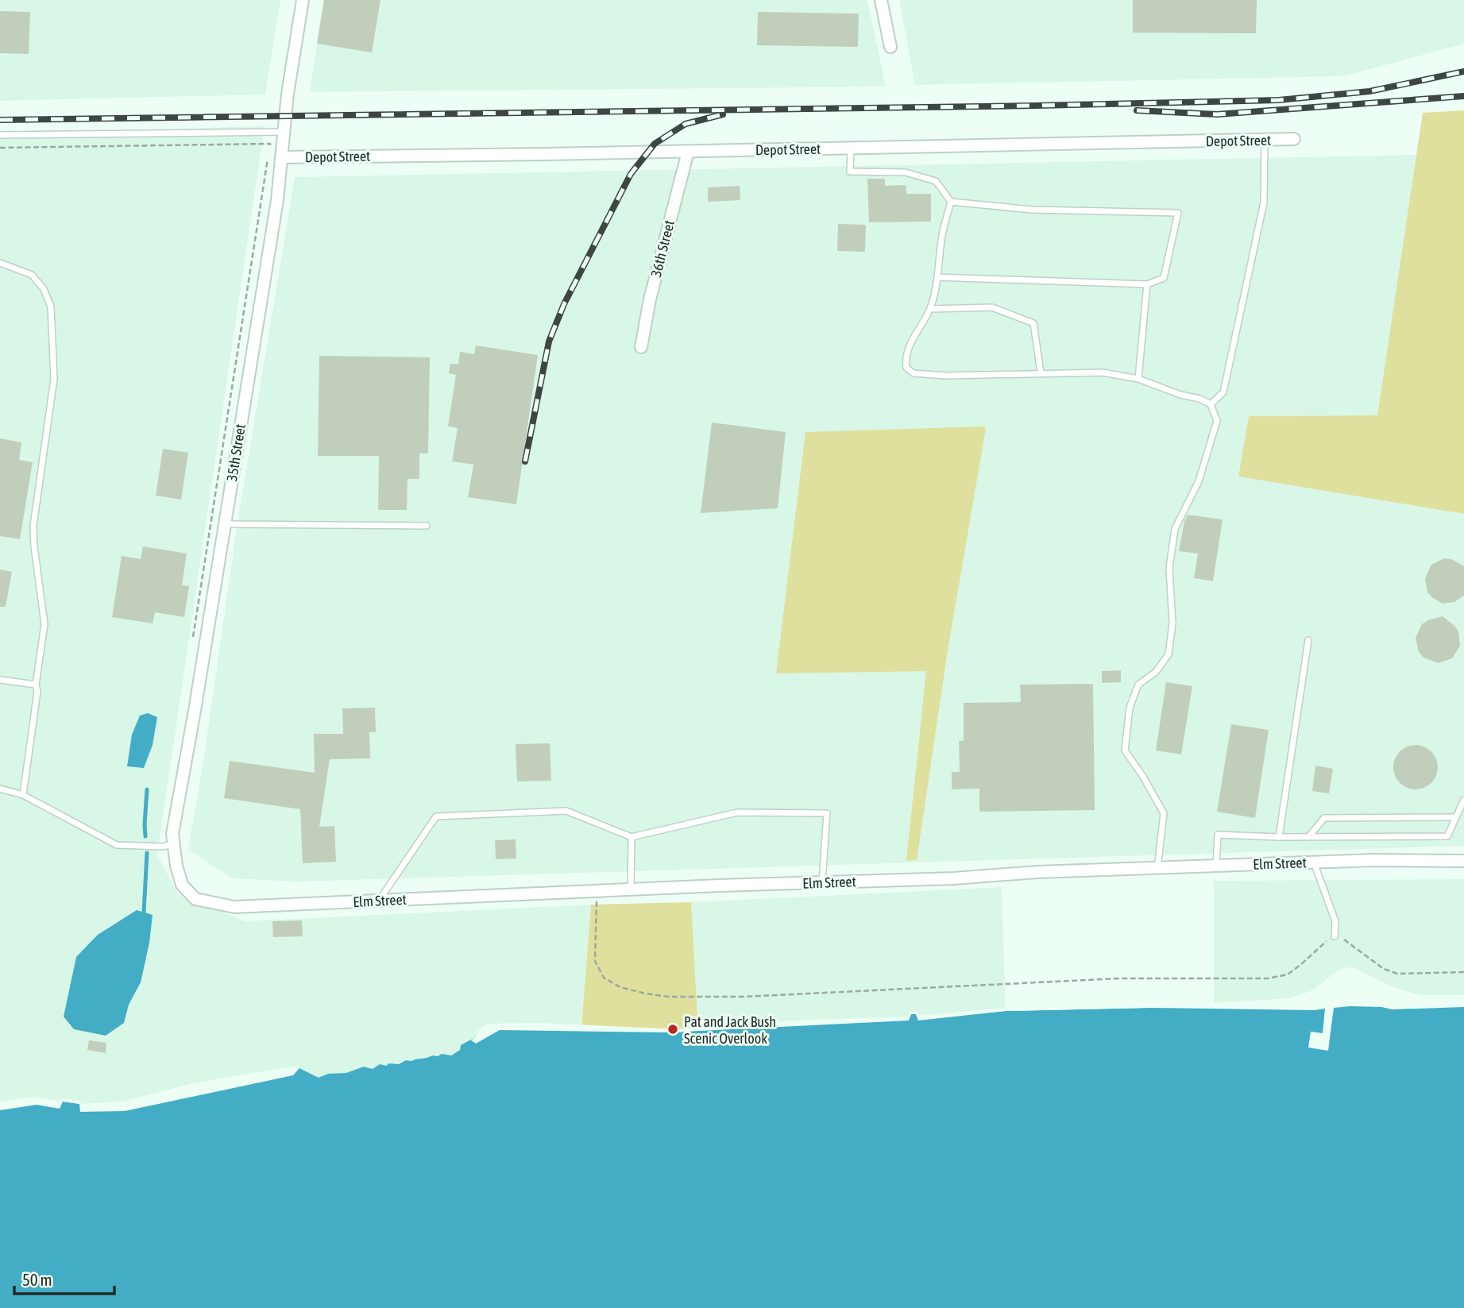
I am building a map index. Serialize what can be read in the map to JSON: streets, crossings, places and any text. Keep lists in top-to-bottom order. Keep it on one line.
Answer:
{"streets":{"street":["Depot Street","36th Street","35th Street","Elm Street"]},"crossings":[["Depot Street","36th Street"],["Depot Street","35th Street"],["35th Street","Elm Street"]],"places":["Pat and Jack Bush Scenic Overlook"],"scale_bar":"50 m"}
